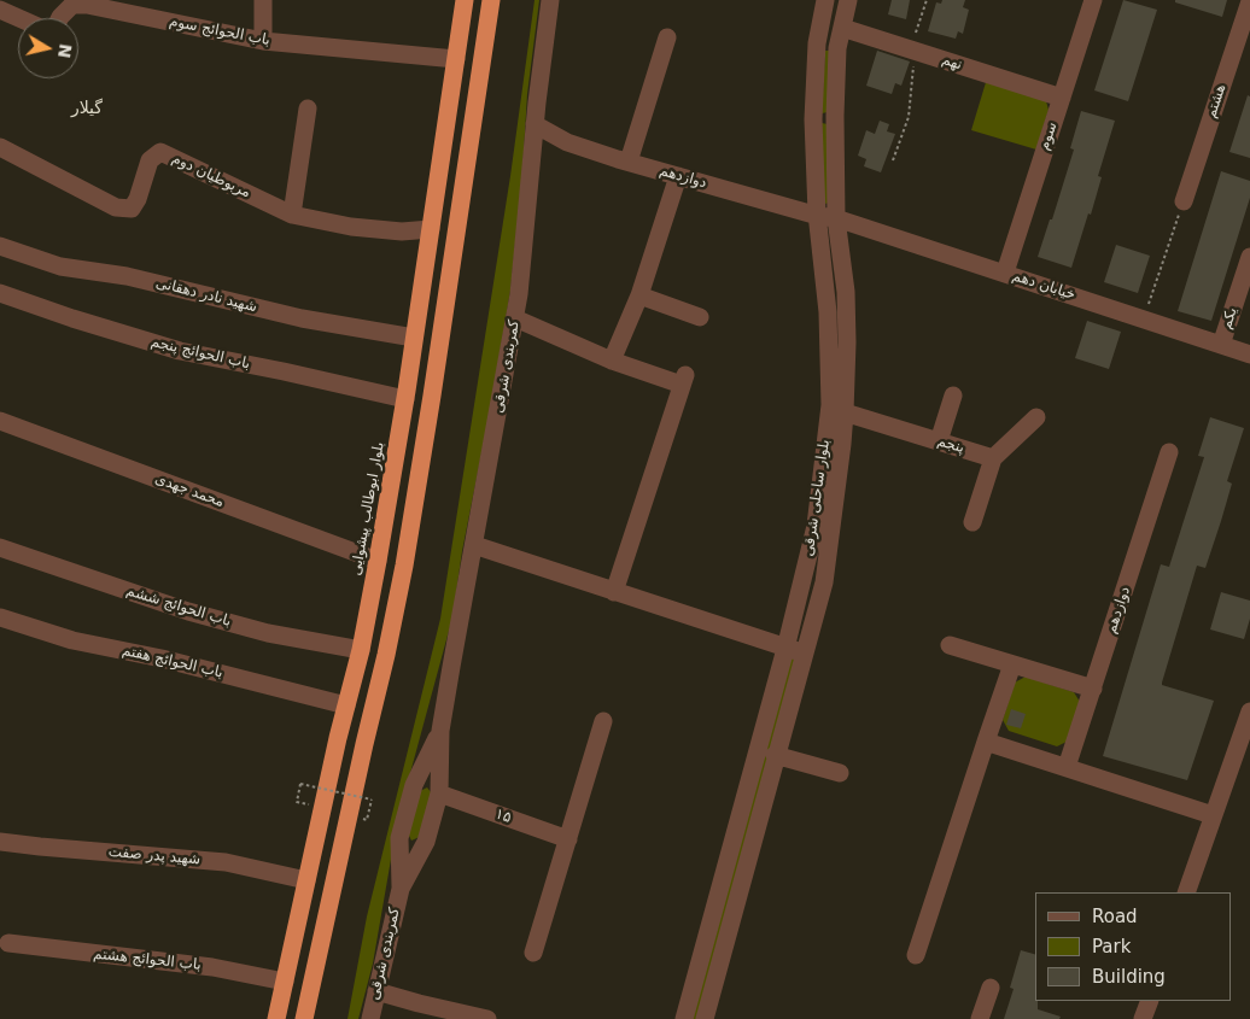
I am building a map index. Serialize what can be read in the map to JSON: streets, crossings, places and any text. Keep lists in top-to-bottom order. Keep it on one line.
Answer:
{"streets":{"highway":["بلوار ابوطالب پیشوایی"],"street":["باب الحوائج سوم","نهم","هشتم","سوم","مربوطیان دوم","دوازدهم","خیابان دهم","شهید نادر دهقانی","یکم","باب الحوائج پنجم","کمربندی شرقی","پنجم","محمد جهدی","بلوار ساحلی شرقی","باب الحوائج ششم","باب الحوائج هفتم","۱۵","شهید پدر صفت","باب الحوائج هشتم"]},"crossings":[["باب الحوائج سوم","بلوار ابوطالب پیشوایی"],["نهم","سوم"],["نهم","بلوار ساحلی شرقی"],["سوم","خیابان دهم"],["مربوطیان دوم","بلوار ابوطالب پیشوایی"],["دوازدهم","خیابان دهم"],["دوازدهم","کمربندی شرقی"],["دوازدهم","بلوار ساحلی شرقی"],["خیابان دهم","یکم"],["خیابان دهم","بلوار ساحلی شرقی"],["شهید نادر دهقانی","بلوار ابوطالب پیشوایی"],["باب الحوائج پنجم","بلوار ابوطالب پیشوایی"],["کمربندی شرقی","۱۵"],["پنجم","بلوار ساحلی شرقی"],["محمد جهدی","بلوار ابوطالب پیشوایی"],["بلوار ابوطالب پیشوایی","باب الحوائج ششم"],["بلوار ابوطالب پیشوایی","باب الحوائج هفتم"],["بلوار ابوطالب پیشوایی","شهید پدر صفت"],["بلوار ابوطالب پیشوایی","باب الحوائج هشتم"]],"districts":["گیلار"],"legend":["Road","Park","Building"],"north":"right"}
